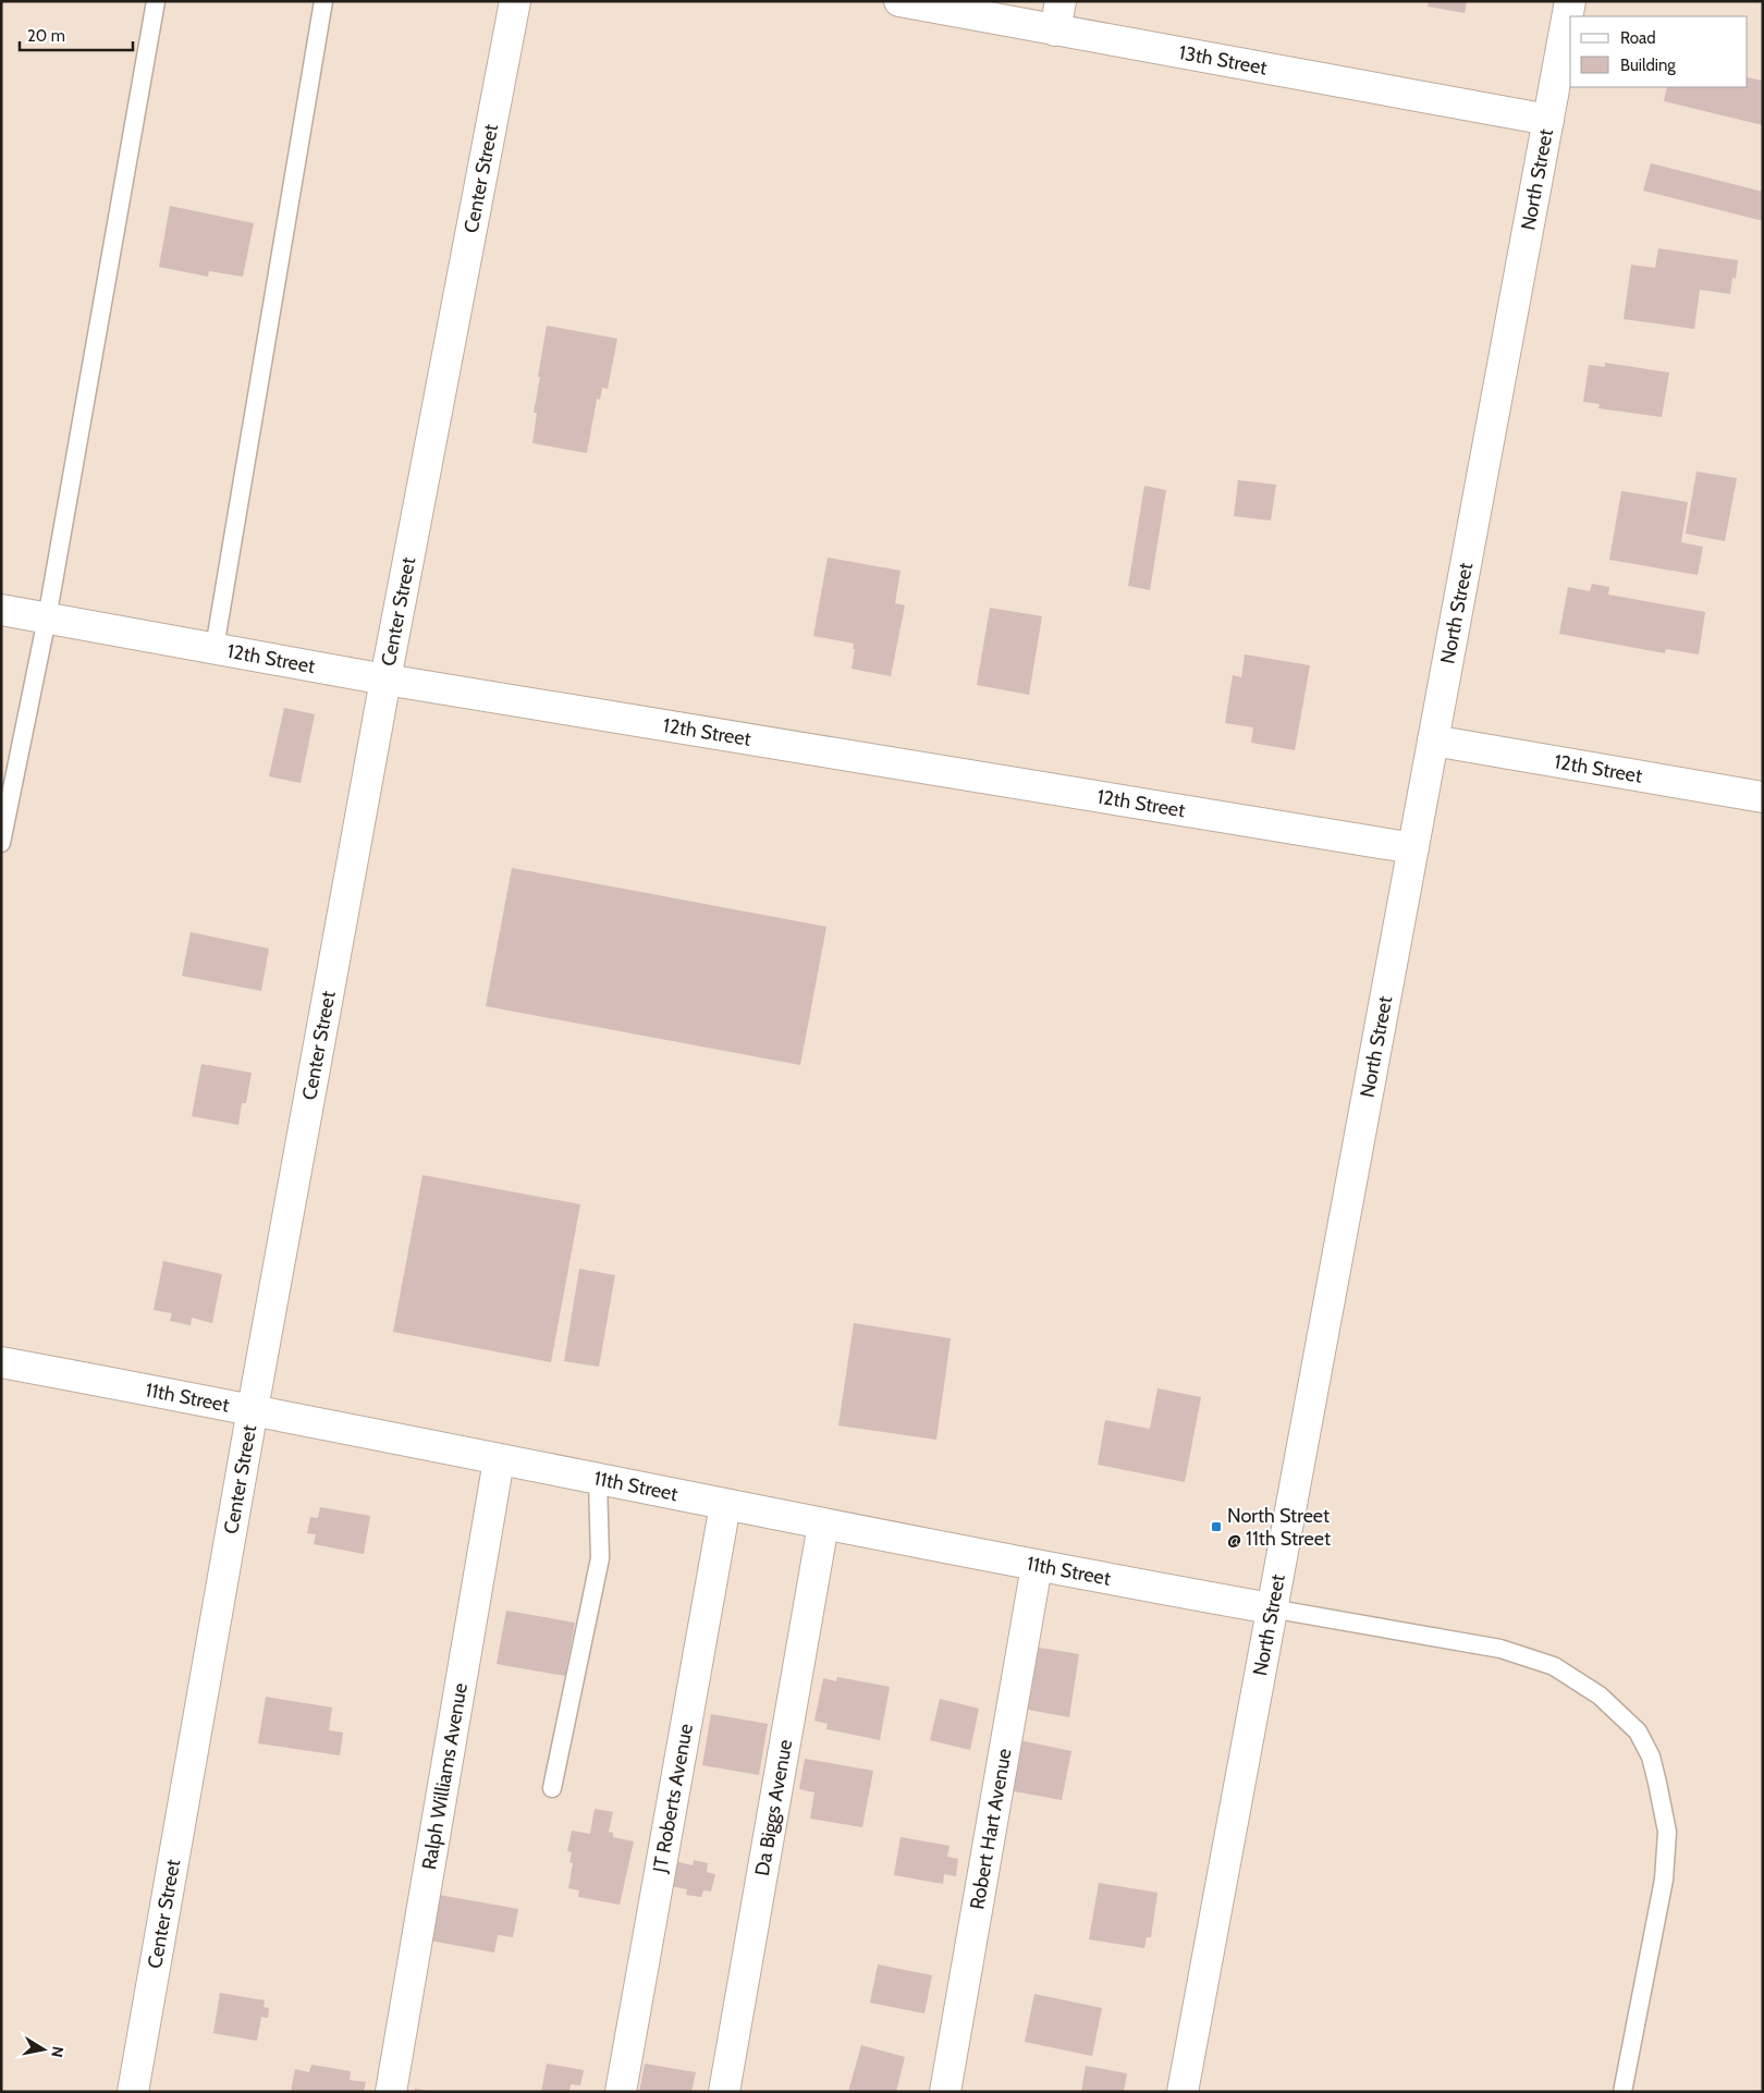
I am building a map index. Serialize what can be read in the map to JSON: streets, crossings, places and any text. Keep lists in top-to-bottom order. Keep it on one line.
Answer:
{"streets":{"street":["13th Street","Center Street","North Street","12th Street","11th Street","Ralph Williams Avenue","JT Roberts Avenue","Da Biggs Avenue","Robert Hart Avenue"]},"crossings":[["13th Street","North Street"],["Center Street","12th Street"],["Center Street","11th Street"],["North Street","12th Street"],["North Street","11th Street"],["11th Street","Ralph Williams Avenue"],["11th Street","JT Roberts Avenue"],["11th Street","Da Biggs Avenue"],["11th Street","Robert Hart Avenue"]],"places":{"transit":["North Street @ 11th Street"]},"legend":["Road","Building"],"scale_bar":"20 m","north":"right"}
